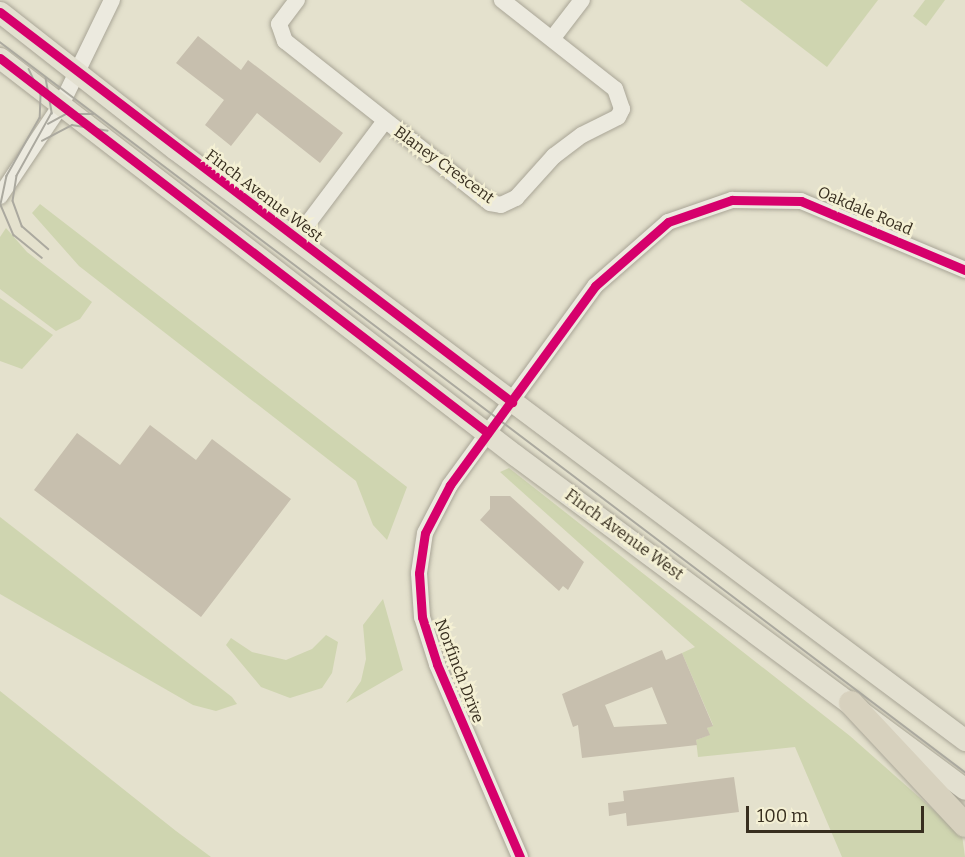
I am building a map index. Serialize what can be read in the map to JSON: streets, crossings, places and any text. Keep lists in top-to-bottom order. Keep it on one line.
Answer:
{"streets":{"main road":["Finch Avenue West"],"street":["Blaney Crescent","Oakdale Road","Norfinch Drive"]},"crossings":[["Finch Avenue West","Oakdale Road"],["Finch Avenue West","Norfinch Drive"],["Oakdale Road","Norfinch Drive"]],"scale_bar":"100 m"}
